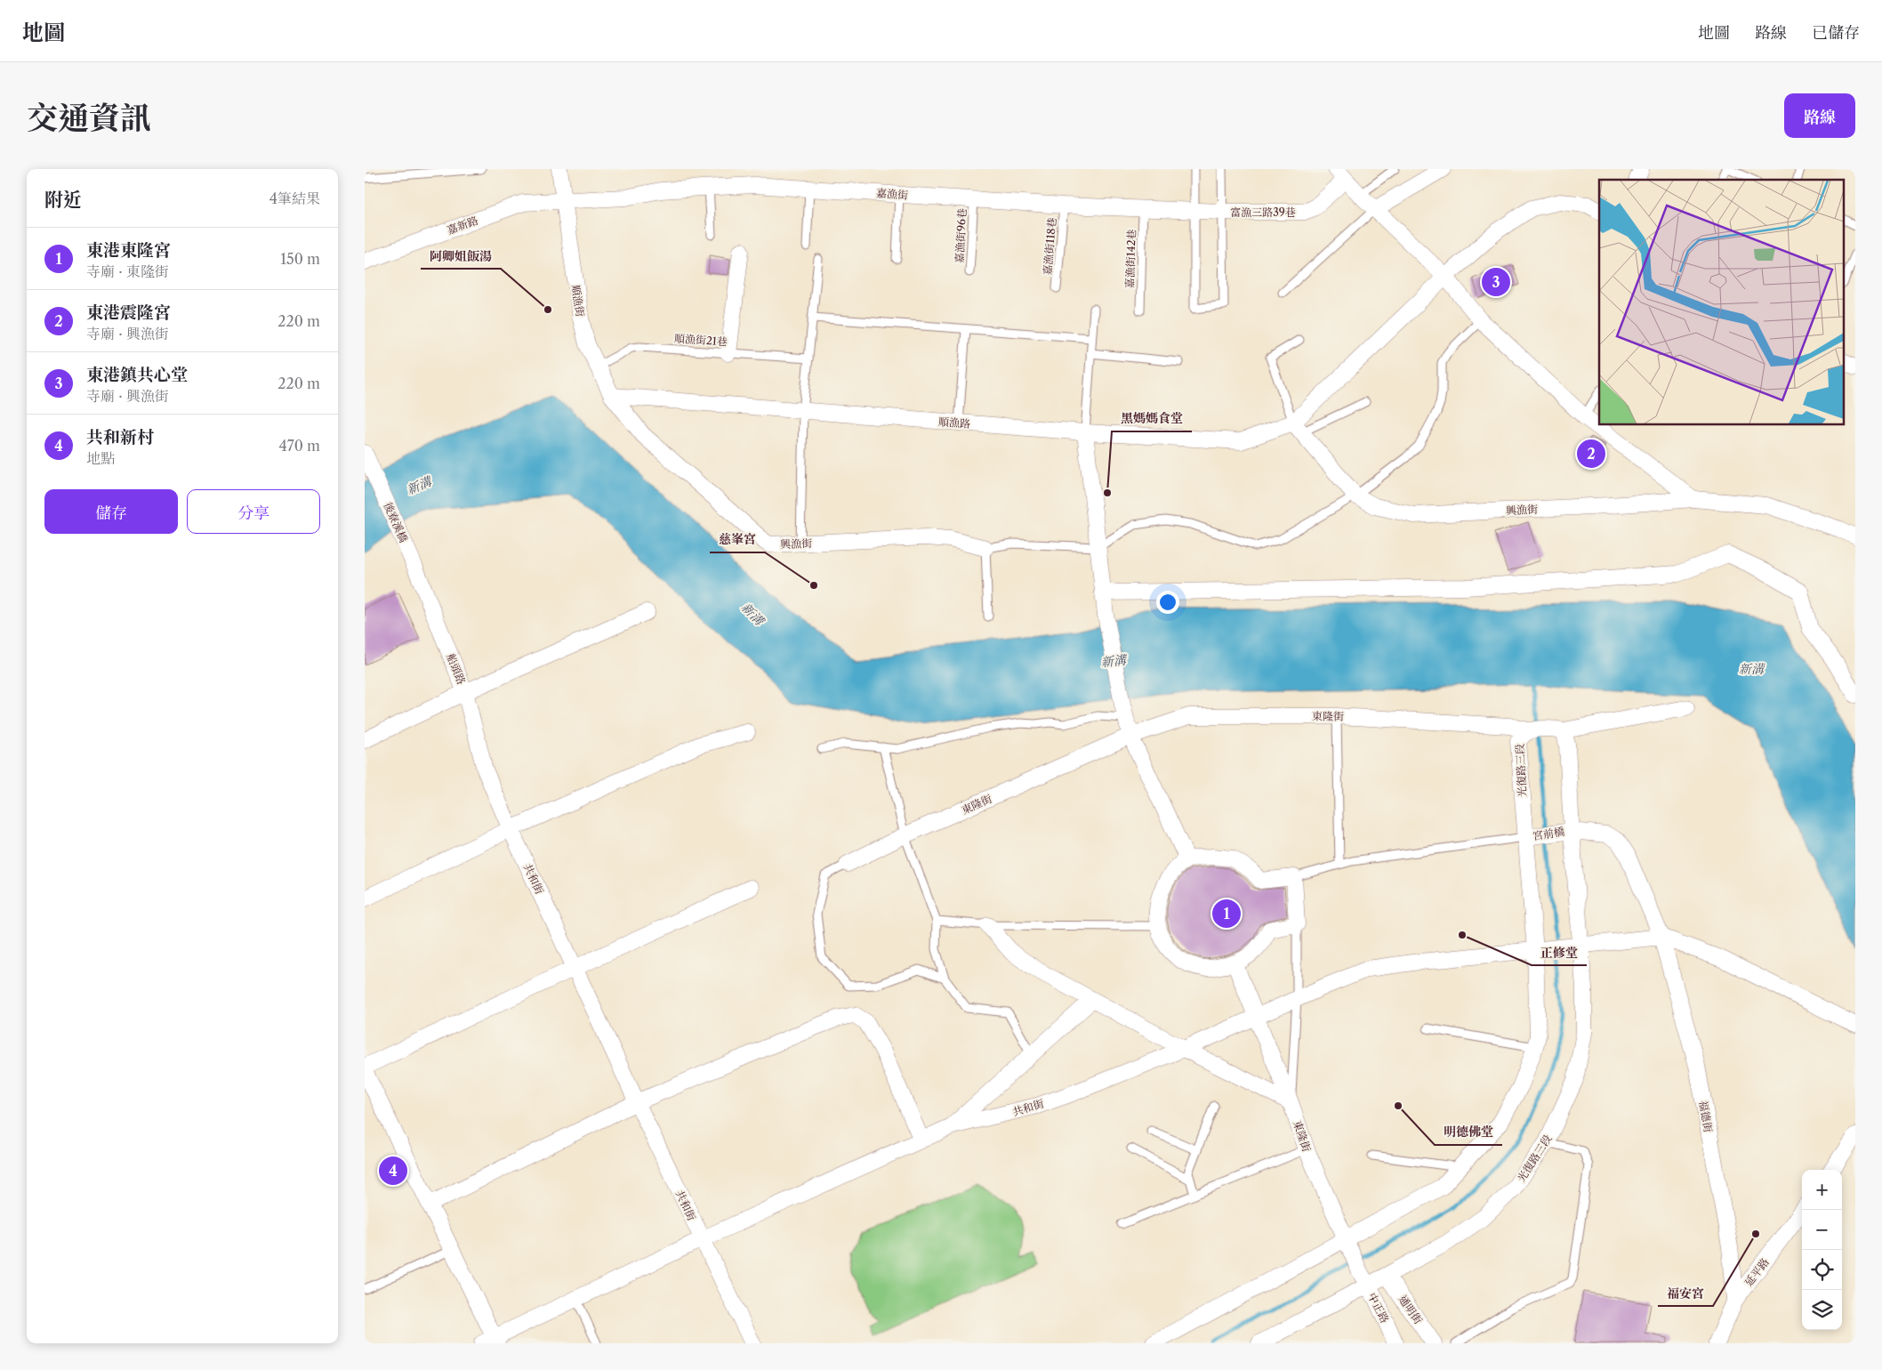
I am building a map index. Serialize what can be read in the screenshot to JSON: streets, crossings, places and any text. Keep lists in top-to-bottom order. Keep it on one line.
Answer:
{"streets":{"street":["嘉漁街","富漁三路39巷","嘉新路","順漁街","順漁路","興漁街","後寮溪橋","船頭路","東隆街","光復路三段","宮前橋","共和街","福德街","延平路","中正路","通明街"],"lane":["嘉漁街96巷","嘉漁街118巷","嘉漁街142巷","順漁街21巷"]},"crossings":[["嘉漁街","富漁三路39巷"],["嘉漁街","嘉新路"],["嘉漁街","嘉漁街96巷"],["嘉漁街","嘉漁街118巷"],["嘉漁街","嘉漁街142巷"],["嘉漁街","順漁街"],["嘉新路","順漁街"],["順漁街","順漁街21巷"],["順漁街","順漁路"],["順漁街","興漁街"],["順漁路","興漁街"],["後寮溪橋","船頭路"],["船頭路","共和街"],["東隆街","光復路三段"],["東隆街","共和街"],["東隆街","中正路"],["光復路三段","宮前橋"],["光復路三段","福德街"],["光復路三段","中正路"],["光復路三段","通明街"],["宮前橋","福德街"],["福德街","延平路"]],"water":["新溝"],"places":["阿卿姐飯湯","黑媽媽食堂","慈峯宮","正修堂","明德佛堂","福安宮"],"page":{"header":"地圖","nav":["地圖","路線","已儲存"],"title":"交通資訊","buttons":["路線",["儲存","分享"]],"heading":["附近","4筆結果"],"list":[{"mark":"1","name":"東港東隆宮","note":"寺廟 · 東隆街","value":"150 m"},{"mark":"2","name":"東港震隆宮","note":"寺廟 · 興漁街","value":"220 m"},{"mark":"3","name":"東港鎮共心堂","note":"寺廟 · 興漁街","value":"220 m"},{"mark":"4","name":"共和新村","note":"地點","value":"470 m"}],"pins":["3","2","1","4"],"map_buttons":["+","−"]}}
